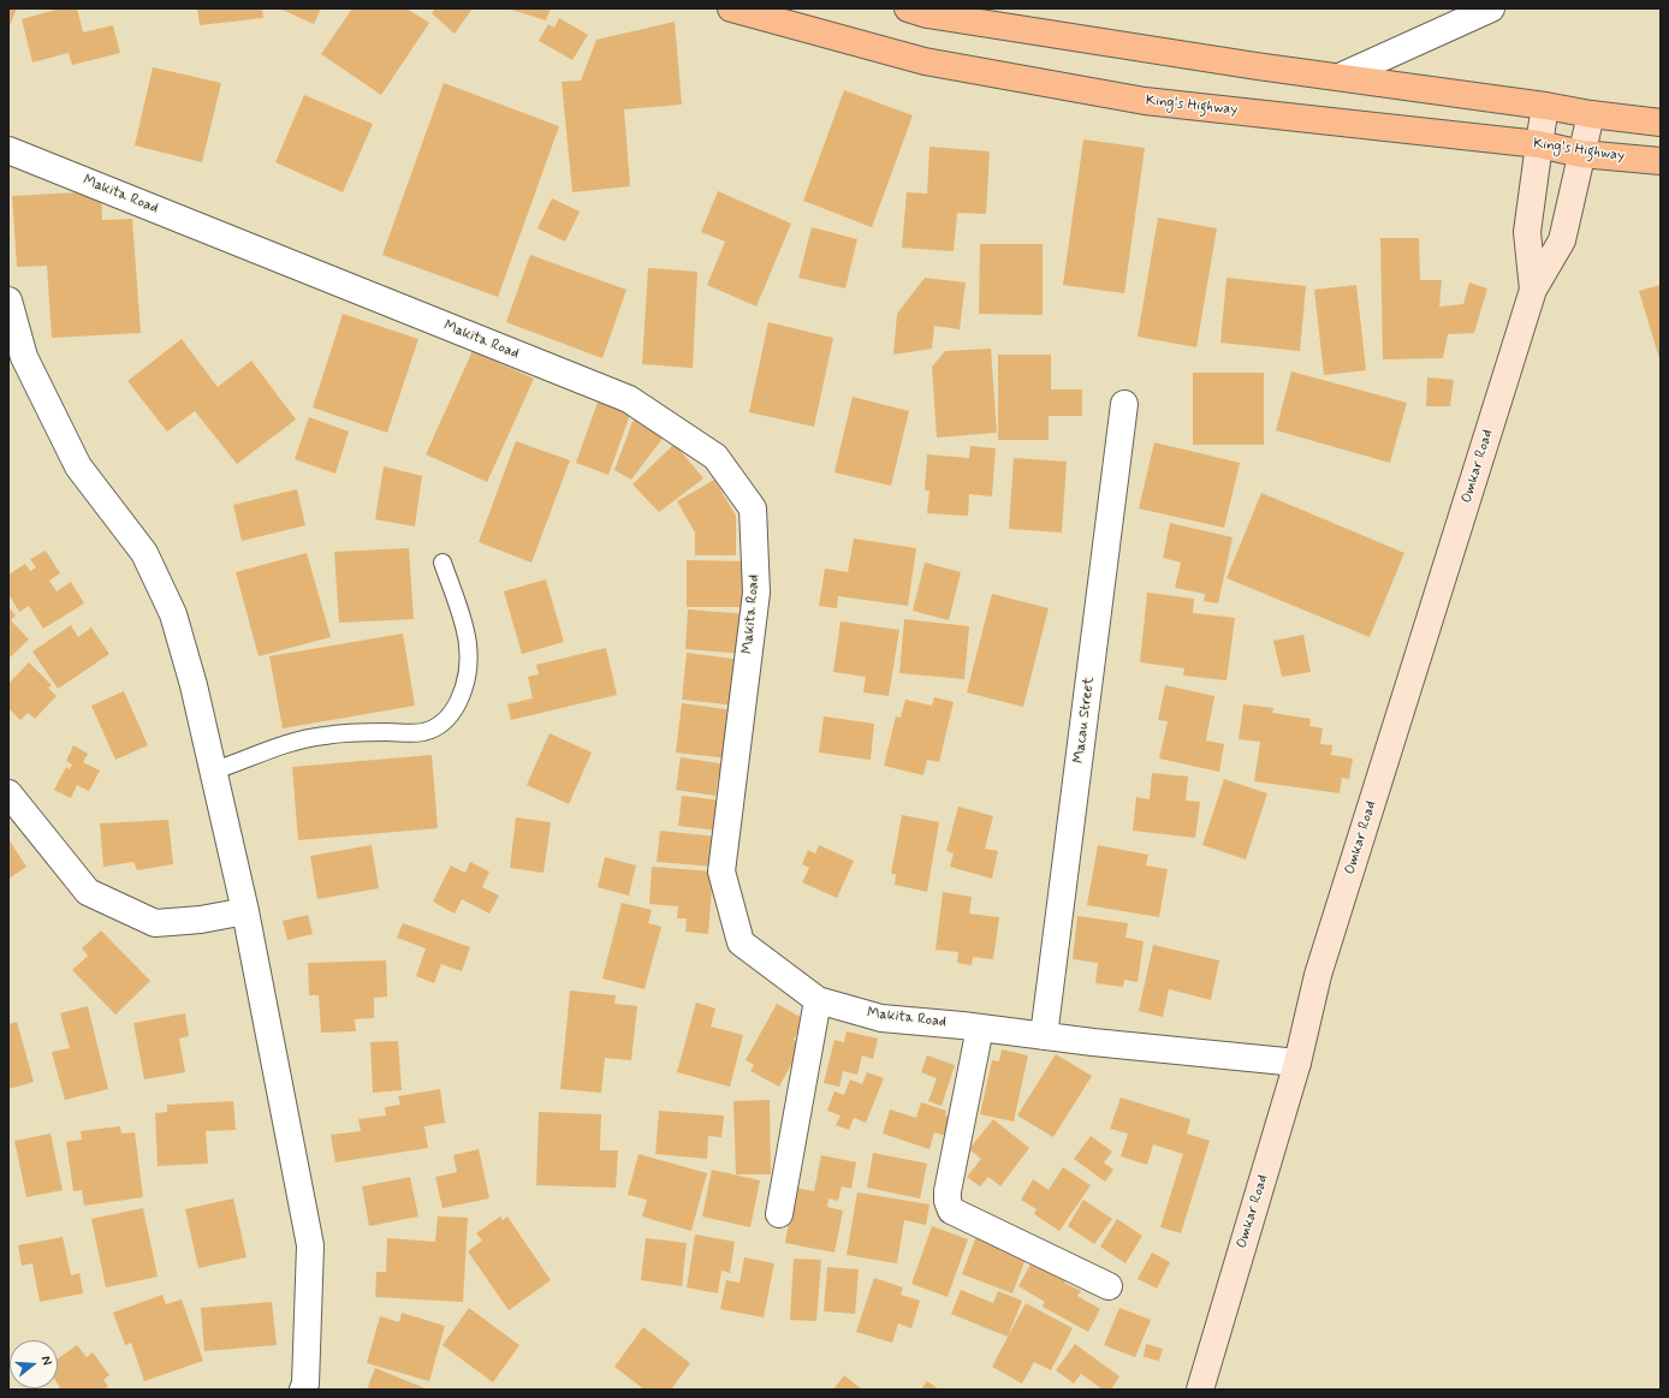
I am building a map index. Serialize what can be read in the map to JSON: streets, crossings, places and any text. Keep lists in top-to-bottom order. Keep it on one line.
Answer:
{"streets":{"highway":["King's Highway"],"street":["Makita Road","Omkar Road","Macau Street"]},"crossings":[["King's Highway","Omkar Road"],["Makita Road","Omkar Road"],["Makita Road","Macau Street"]],"north":"right"}
